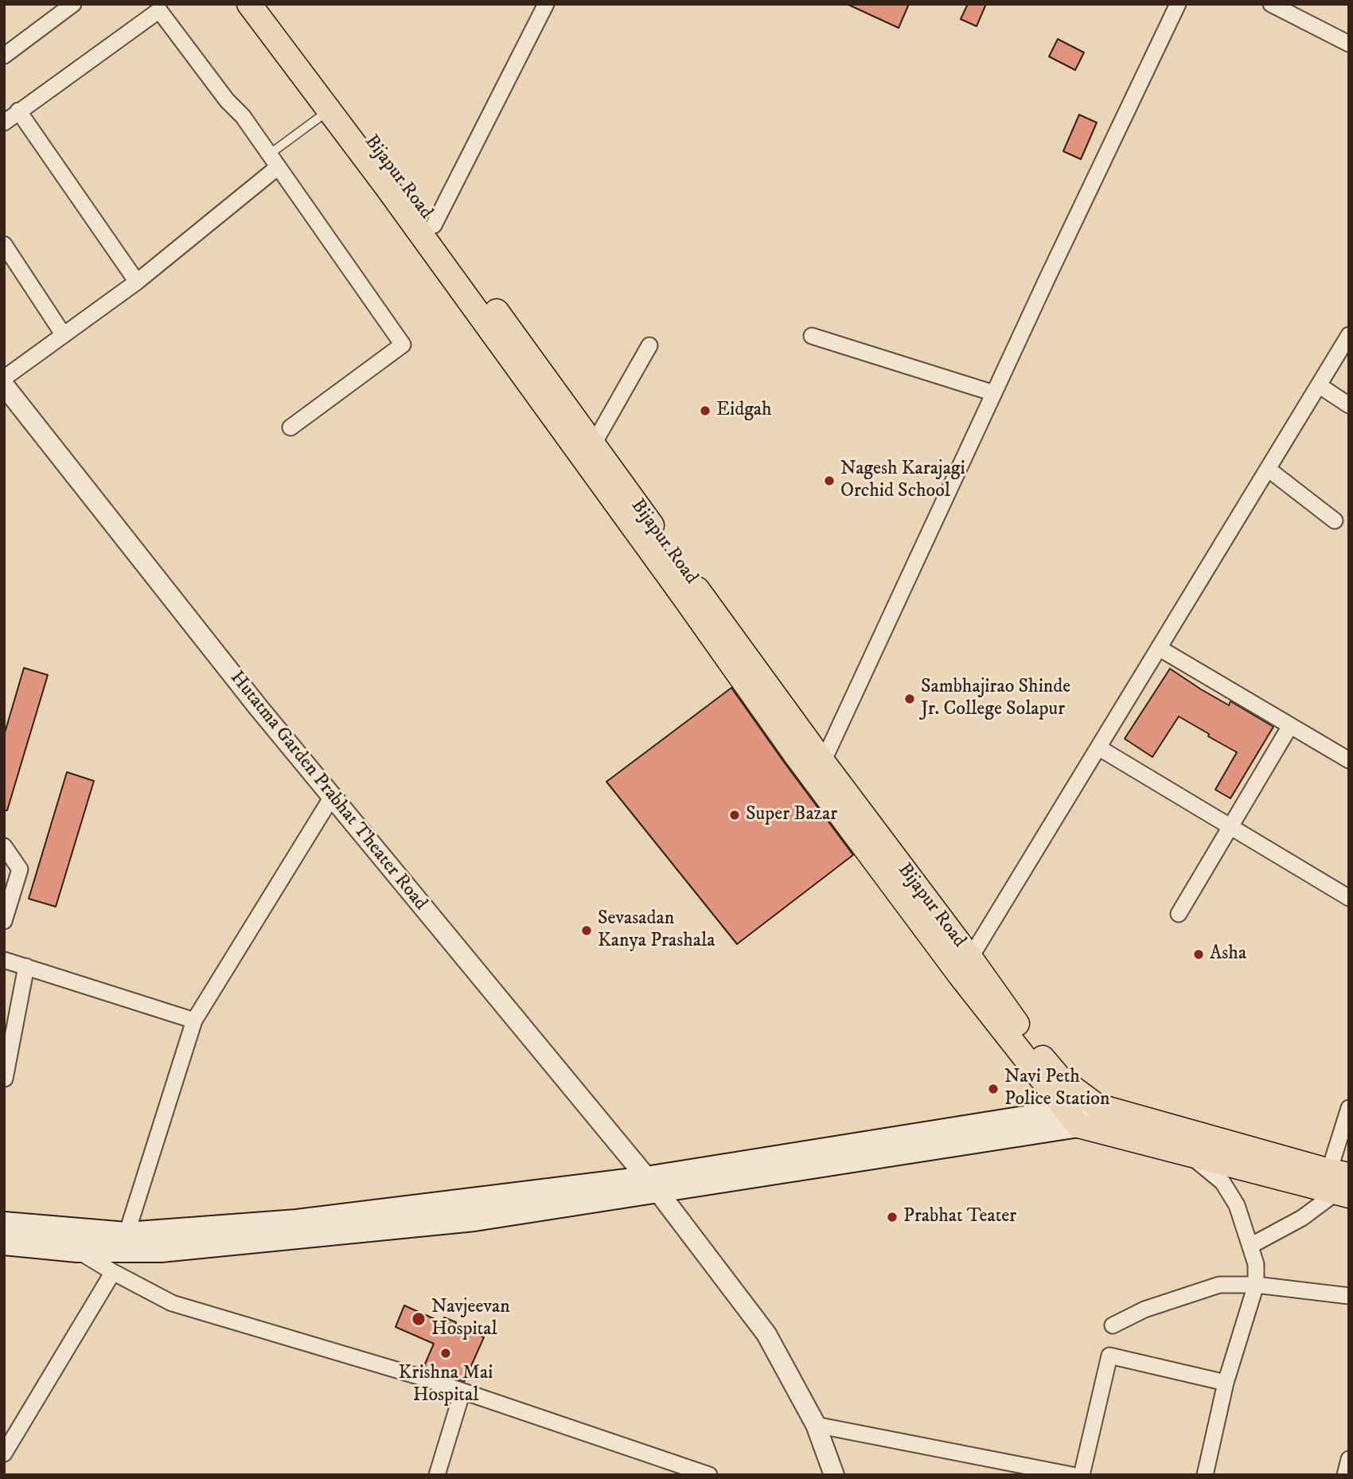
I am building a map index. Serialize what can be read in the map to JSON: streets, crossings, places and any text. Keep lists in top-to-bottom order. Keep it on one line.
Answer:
{"streets":{"main road":["Bijapur Road"],"street":["Hutatma Garden Prabhat Theater Road"]},"places":["Eidgah","Nagesh Karajagi Orchid School","Sambhajirao Shinde Jr. College Solapur","Super Bazar","Sevasadan Kanya Prashala","Asha","Navi Peth Police Station","Prabhat Teater","Navjeevan Hospital","Krishna Mai Hospital"]}
